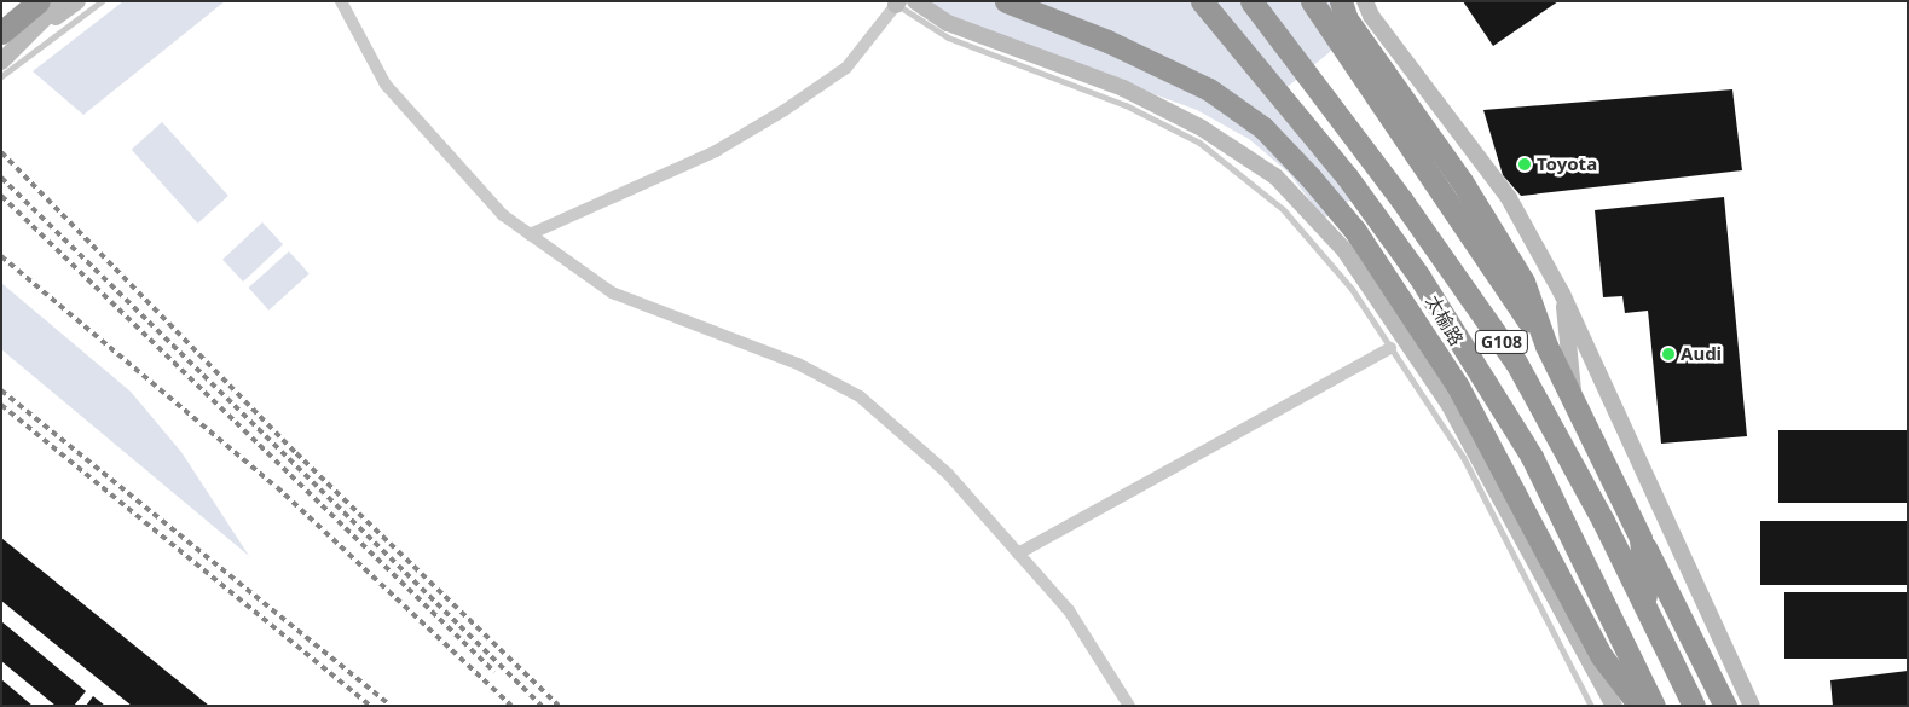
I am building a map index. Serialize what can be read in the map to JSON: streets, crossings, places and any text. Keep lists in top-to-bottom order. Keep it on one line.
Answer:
{"streets":{"highway":["太榆路","G108"]},"places":["Toyota","Audi"]}
